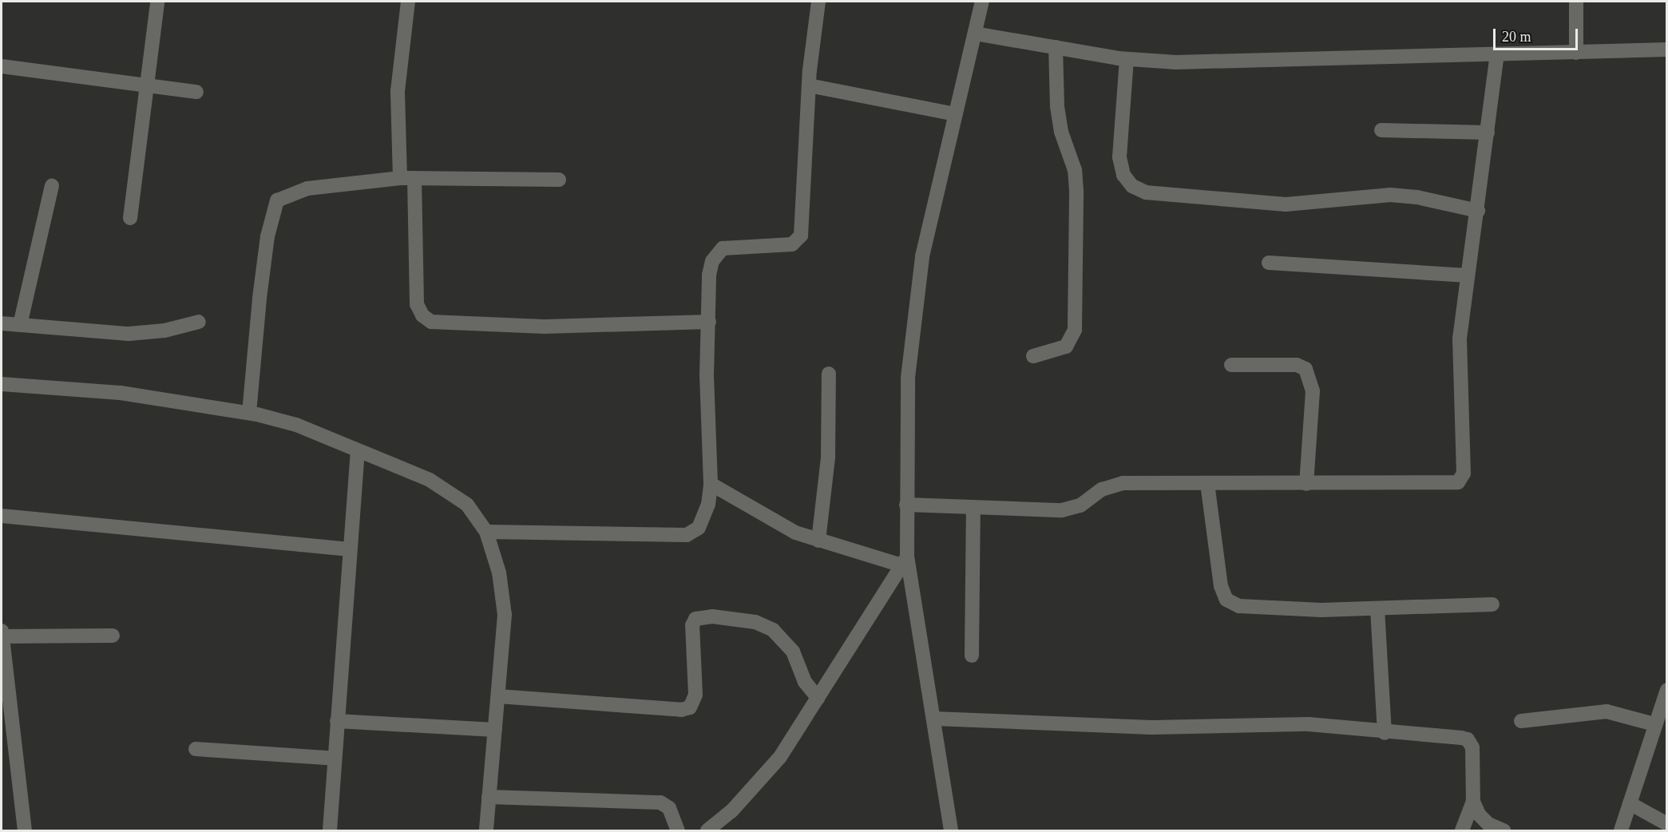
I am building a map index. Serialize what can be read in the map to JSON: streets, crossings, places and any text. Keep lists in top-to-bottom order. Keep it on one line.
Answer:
{"scale_bar":"20 m"}
